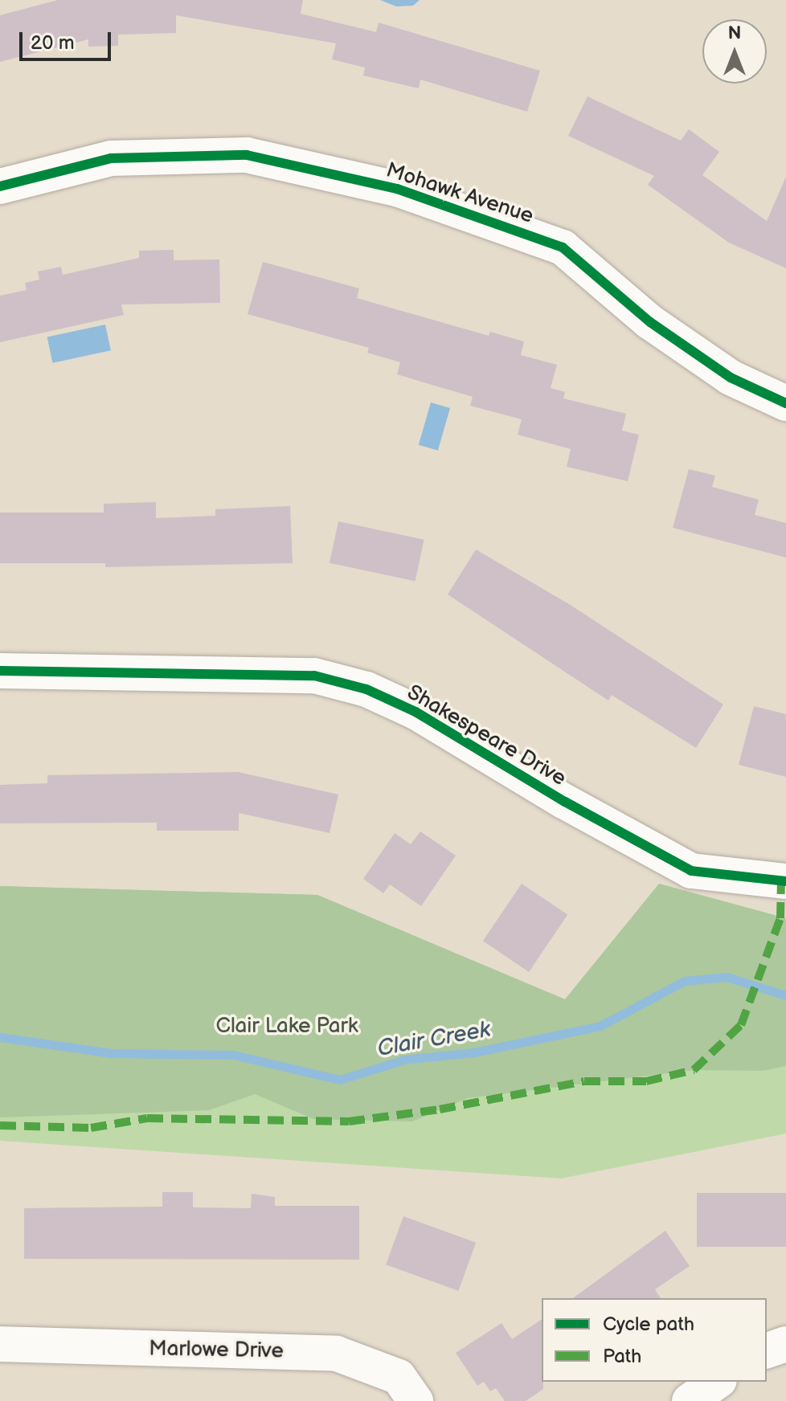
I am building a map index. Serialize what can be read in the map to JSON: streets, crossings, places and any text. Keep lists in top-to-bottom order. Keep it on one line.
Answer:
{"streets":{"street":["Mohawk Avenue","Shakespeare Drive","Marlowe Drive"]},"water":["Clair Creek"],"parks":["Clair Lake Park"],"legend":["Cycle path","Path"],"scale_bar":"20 m","north":"top"}
